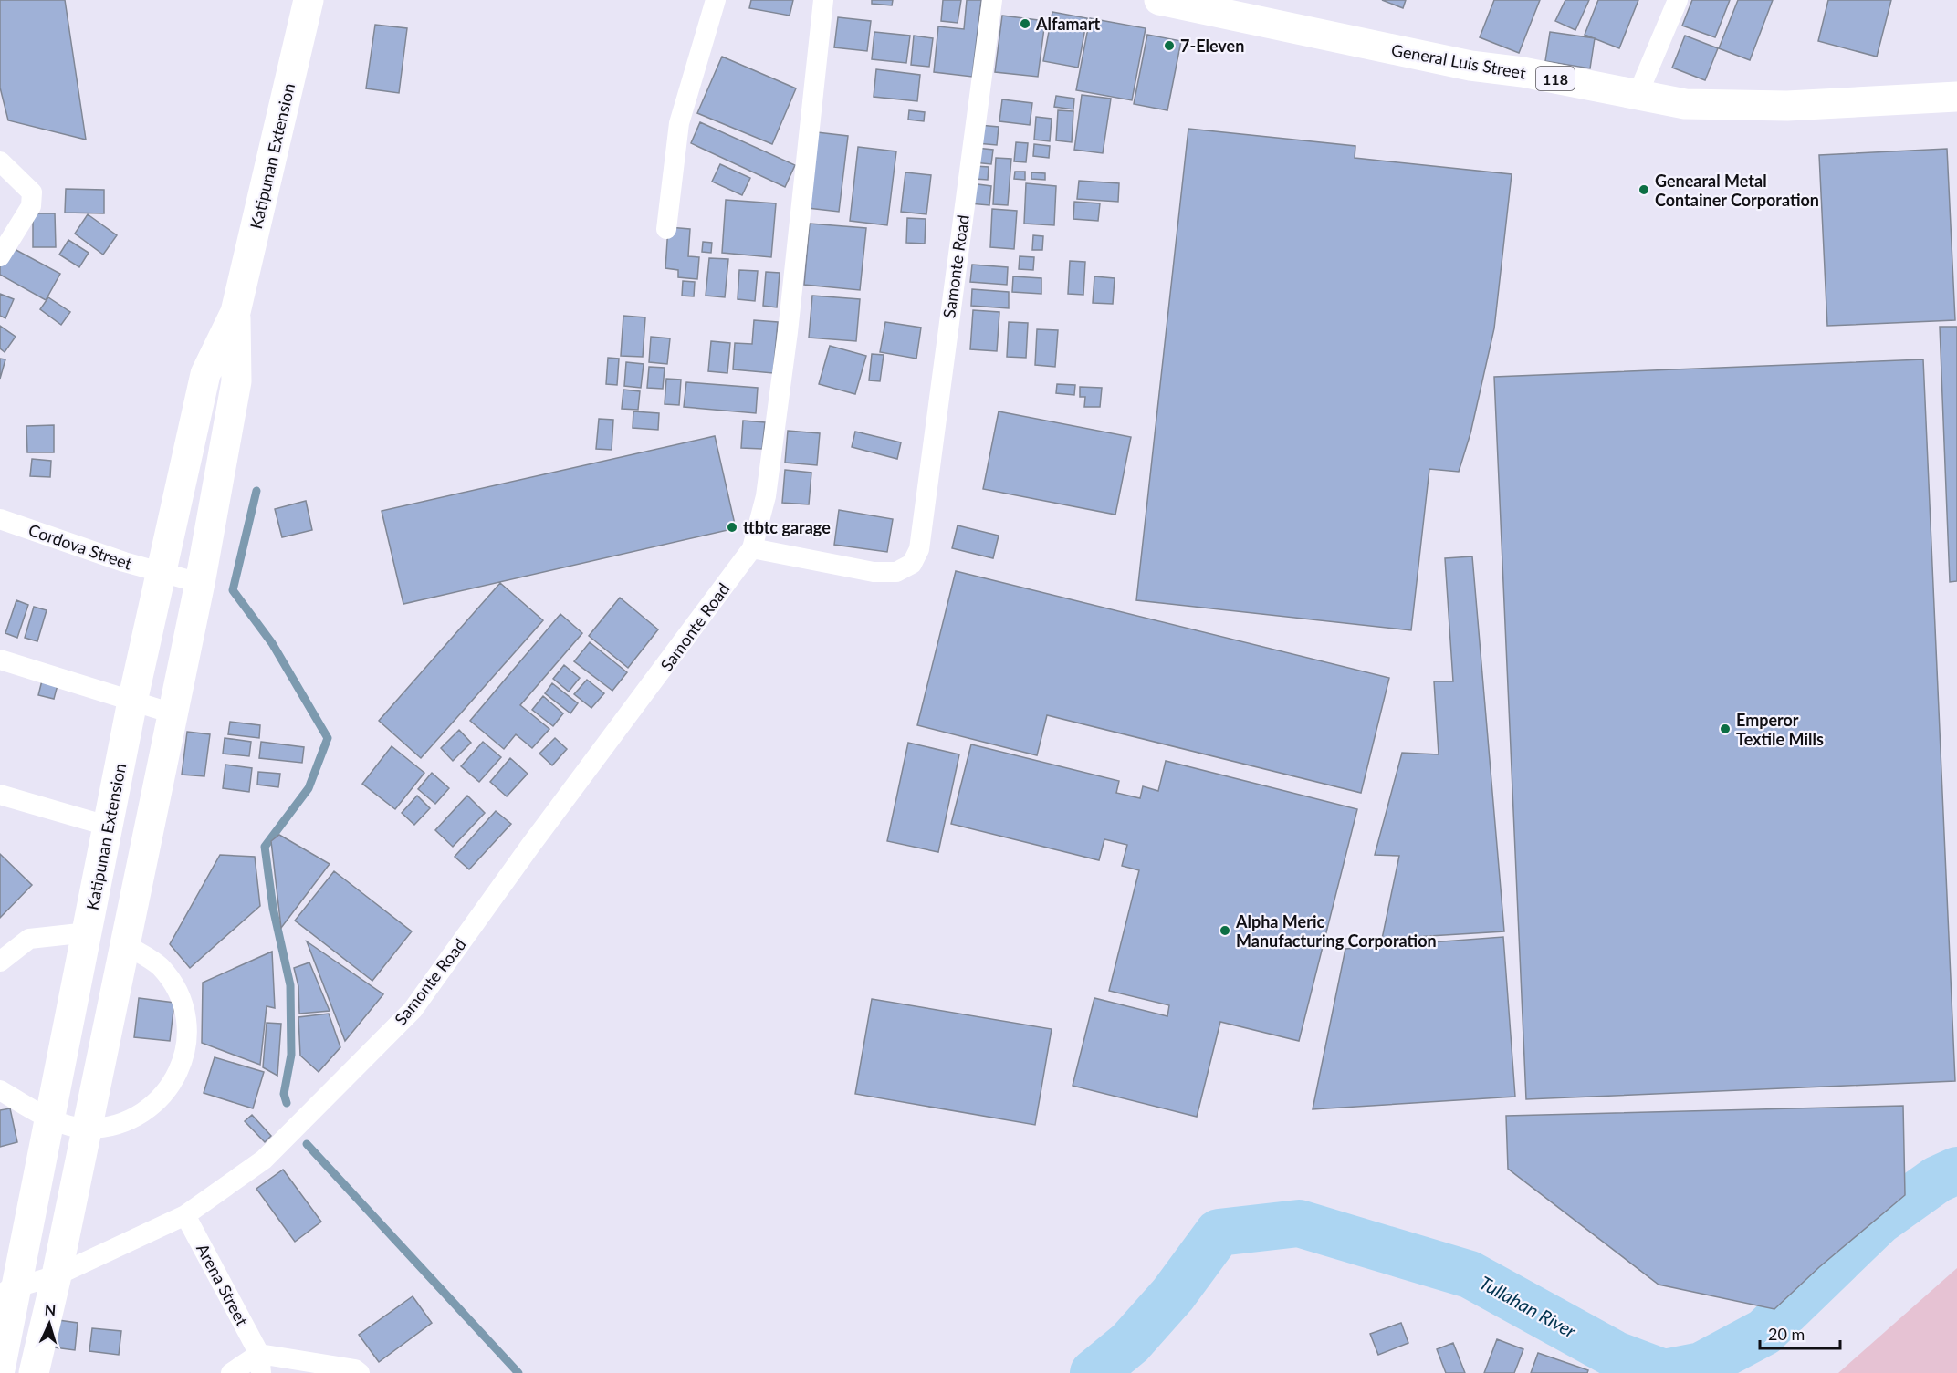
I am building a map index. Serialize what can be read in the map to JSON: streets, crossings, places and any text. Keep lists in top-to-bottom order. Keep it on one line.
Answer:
{"streets":{"main road":["General Luis Street","118","Katipunan Extension"],"street":["Samonte Road","Cordova Street","Arena Street"]},"crossings":[["Katipunan Extension","Samonte Road"],["Katipunan Extension","Cordova Street"],["Samonte Road","Arena Street"]],"water":["Tullahan River"],"places":["Alfamart","7-Eleven","Genearal Metal Container Corporation","ttbtc garage","Emperor Textile Mills","Alpha Meric Manufacturing Corporation"],"scale_bar":"20 m","north":"top"}
